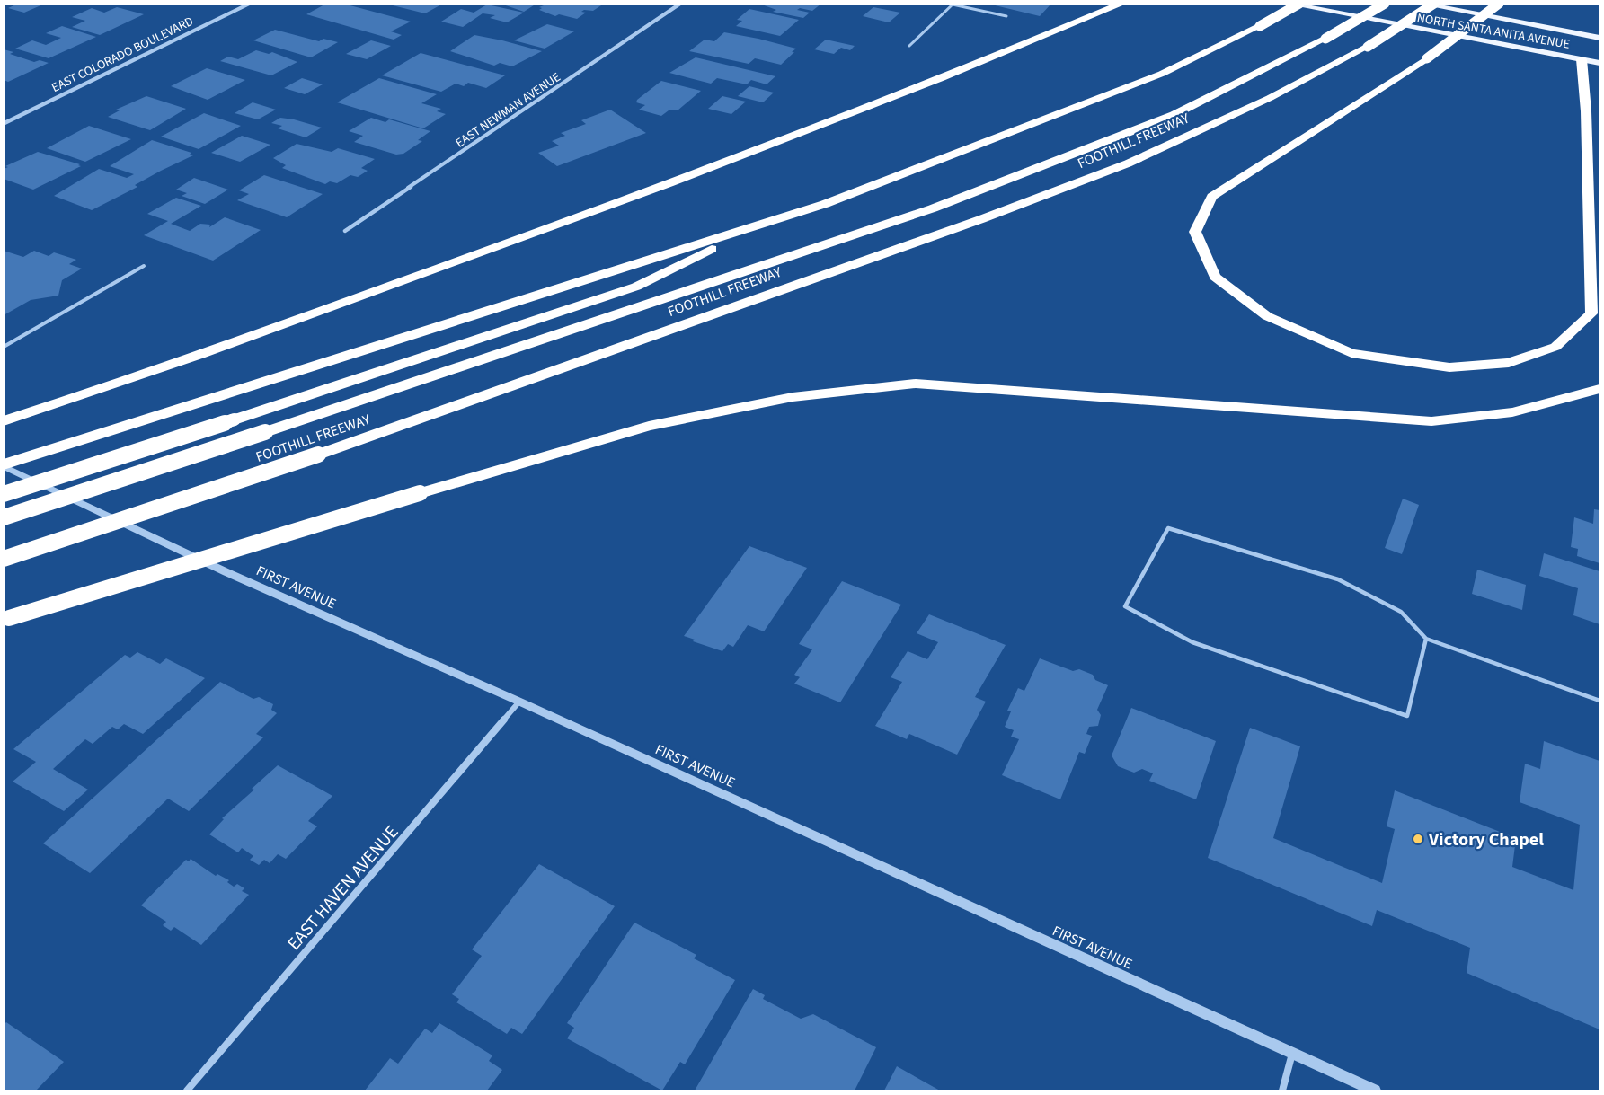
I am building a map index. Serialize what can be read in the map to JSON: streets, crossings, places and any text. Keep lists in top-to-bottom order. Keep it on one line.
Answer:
{"streets":{"highway":["FOOTHILL FREEWAY"],"main road":["NORTH SANTA ANITA AVENUE"],"street":["EAST COLORADO BOULEVARD","EAST NEWMAN AVENUE","FIRST AVENUE","EAST HAVEN AVENUE"]},"crossings":[["FIRST AVENUE","EAST HAVEN AVENUE"]],"places":["Victory Chapel"]}
